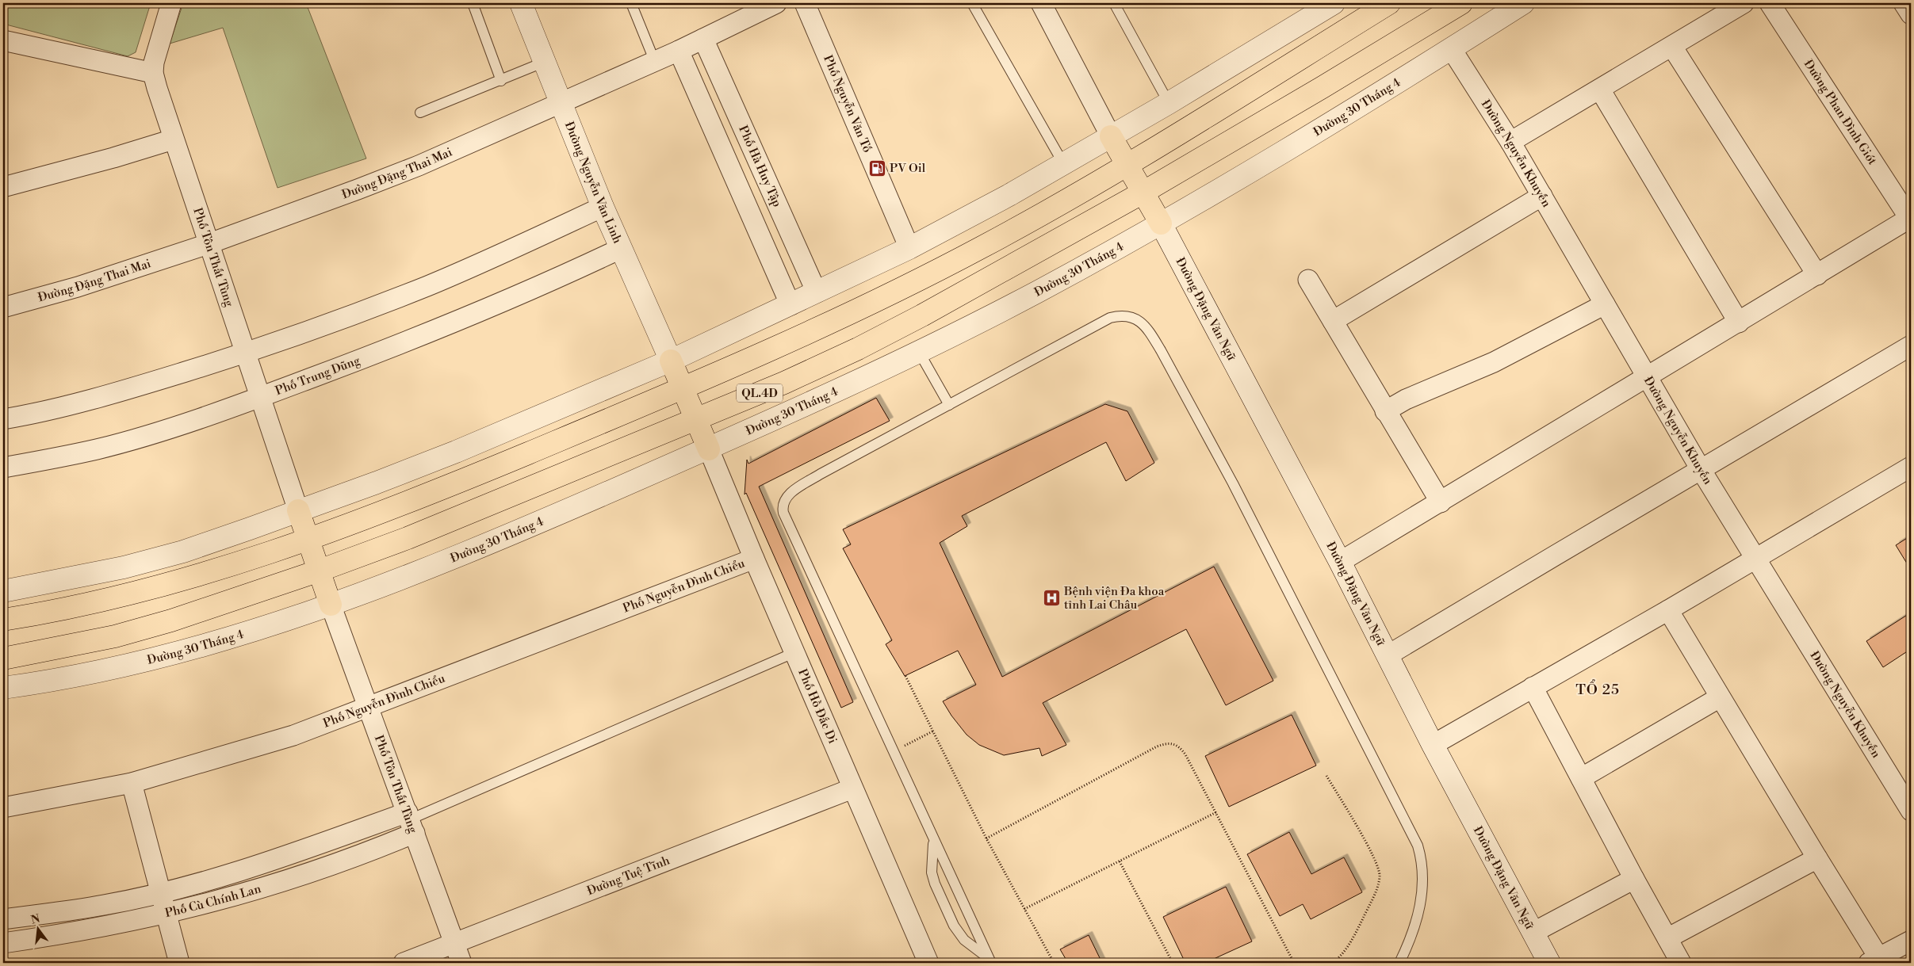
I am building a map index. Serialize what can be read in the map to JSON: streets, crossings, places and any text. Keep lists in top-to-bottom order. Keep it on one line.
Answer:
{"streets":{"highway":["QL.4D"],"street":["Phố Nguyễn Văn Tố","Đường 30 Tháng 4","Đường Phan Đình Giót","Đường Nguyễn Khuyến","Phố Hà Huy Tập","Đường Đặng Thai Mai","Đường Nguyễn Văn Linh","Phố Tôn Thất Tùng","Đường Đặng Văn Ngữ","Phố Trung Dũng","Phố Nguyễn Đình Chiểu","Phố Hồ Đắc Di","Đường Tuệ Tĩnh","Phố Cù Chính Lan"]},"crossings":[["Đường 30 Tháng 4","Đường Nguyễn Khuyến"],["Đường 30 Tháng 4","Phố Tôn Thất Tùng"],["Đường 30 Tháng 4","Đường Đặng Văn Ngữ"],["Đường 30 Tháng 4","Phố Hồ Đắc Di"],["Phố Hà Huy Tập","Đường Đặng Thai Mai"],["Đường Đặng Thai Mai","Đường Nguyễn Văn Linh"],["Đường Đặng Thai Mai","Phố Tôn Thất Tùng"],["Đường Nguyễn Văn Linh","Phố Trung Dũng"],["Phố Tôn Thất Tùng","Phố Trung Dũng"],["Phố Tôn Thất Tùng","Phố Nguyễn Đình Chiểu"],["Phố Tôn Thất Tùng","Đường Tuệ Tĩnh"],["Phố Tôn Thất Tùng","Phố Cù Chính Lan"],["Phố Nguyễn Đình Chiểu","Phố Hồ Đắc Di"],["Phố Hồ Đắc Di","Đường Tuệ Tĩnh"]],"districts":["TỔ 25"],"places":{"fuel station":["PV Oil"],"hospital":["Bệnh viện Đa khoa tỉnh Lai Châu"]},"north":"top"}
